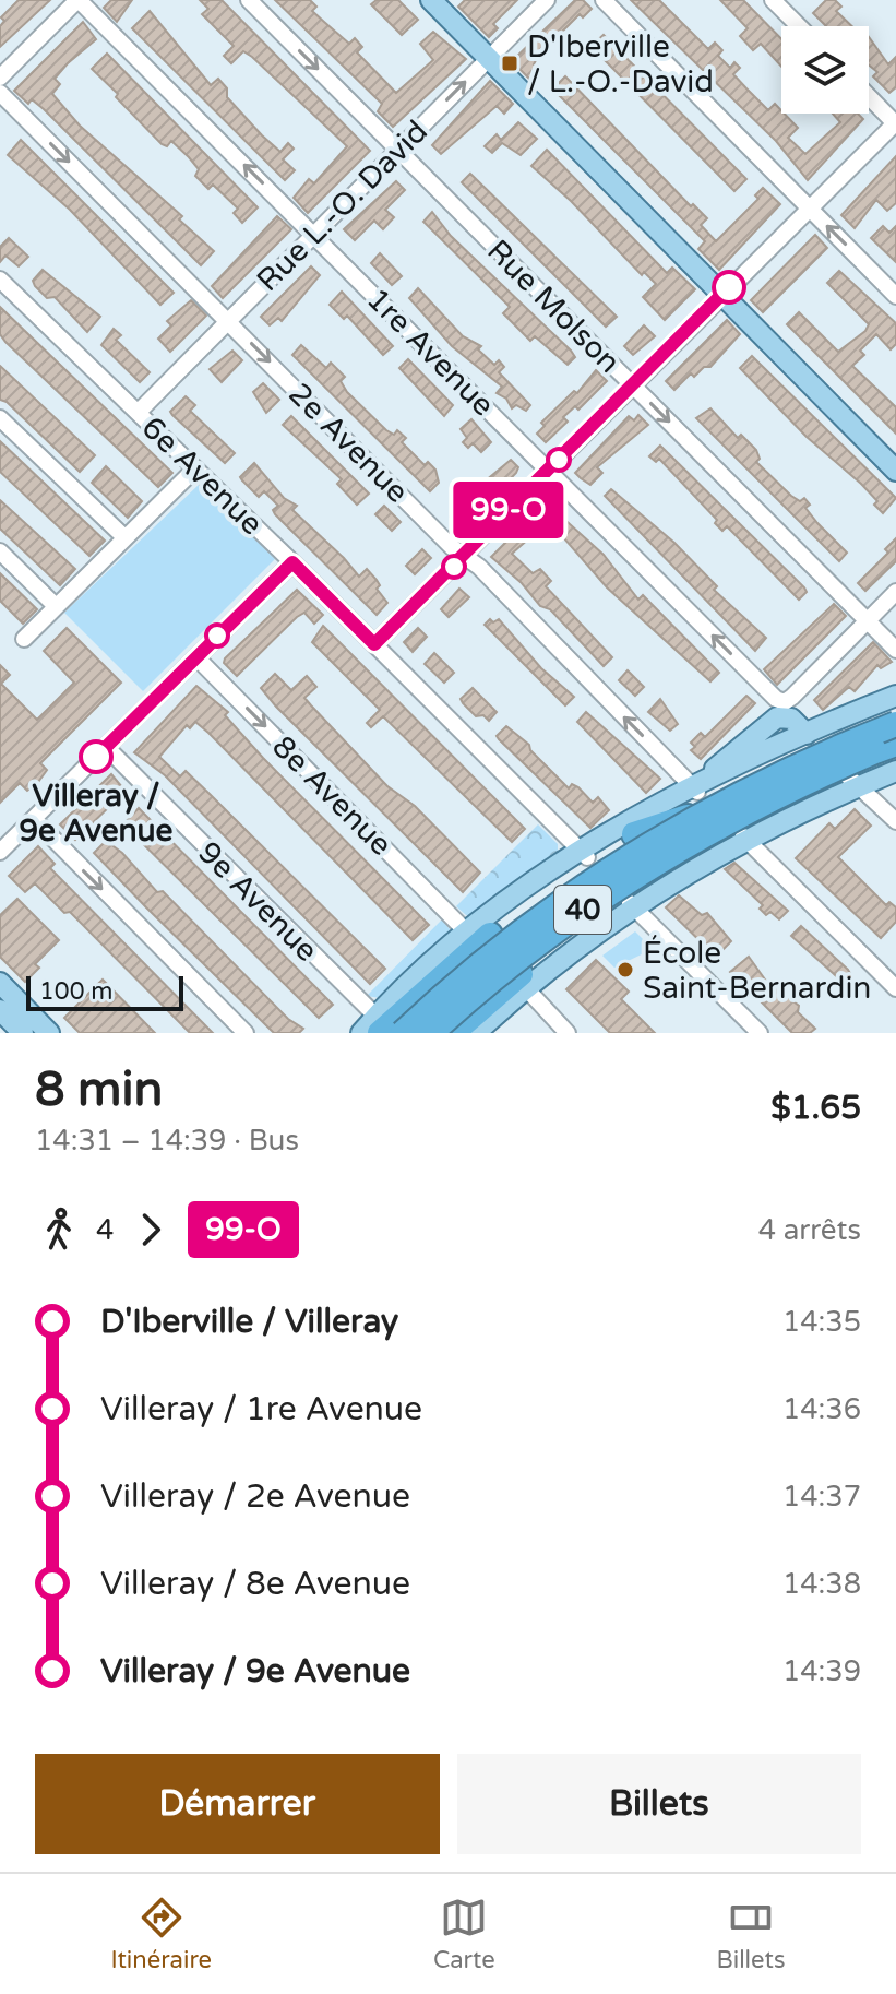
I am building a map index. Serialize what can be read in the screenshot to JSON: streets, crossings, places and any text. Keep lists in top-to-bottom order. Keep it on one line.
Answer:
{"streets":{"highway":["40"],"street":["Rue L.-O. David","Rue Molson","1re Avenue","2e Avenue","6e Avenue","8e Avenue","9e Avenue"]},"crossings":[["Rue L.-O. David","Rue Molson"],["Rue L.-O. David","1re Avenue"],["Rue L.-O. David","2e Avenue"],["Rue L.-O. David","6e Avenue"],["Rue Molson","1re Avenue"],["2e Avenue","40"]],"one_way":["Rue Molson","1re Avenue","8e Avenue"],"places":{"transit":["D'Iberville / L.-O.-David"],"other":["Villeray / 9e Avenue","École Saint-Bernardin"]},"lines":["bus line 99-O"],"scale_bar":"100 m","page":{"on_map":"99-O","scale":"100 m","heading":["8 min","14:31 – 14:39 · Bus","$1.65"],"legs":["4","99-O","4 arrêts"],"list":[{"name":"D'Iberville / Villeray","value":"14:35"},{"name":"Villeray / 1re Avenue","value":"14:36"},{"name":"Villeray / 2e Avenue","value":"14:37"},{"name":"Villeray / 8e Avenue","value":"14:38"},{"name":"Villeray / 9e Avenue","value":"14:39"}],"buttons":["Démarrer","Billets"],"tabs":["Itinéraire","Carte","Billets"]}}
